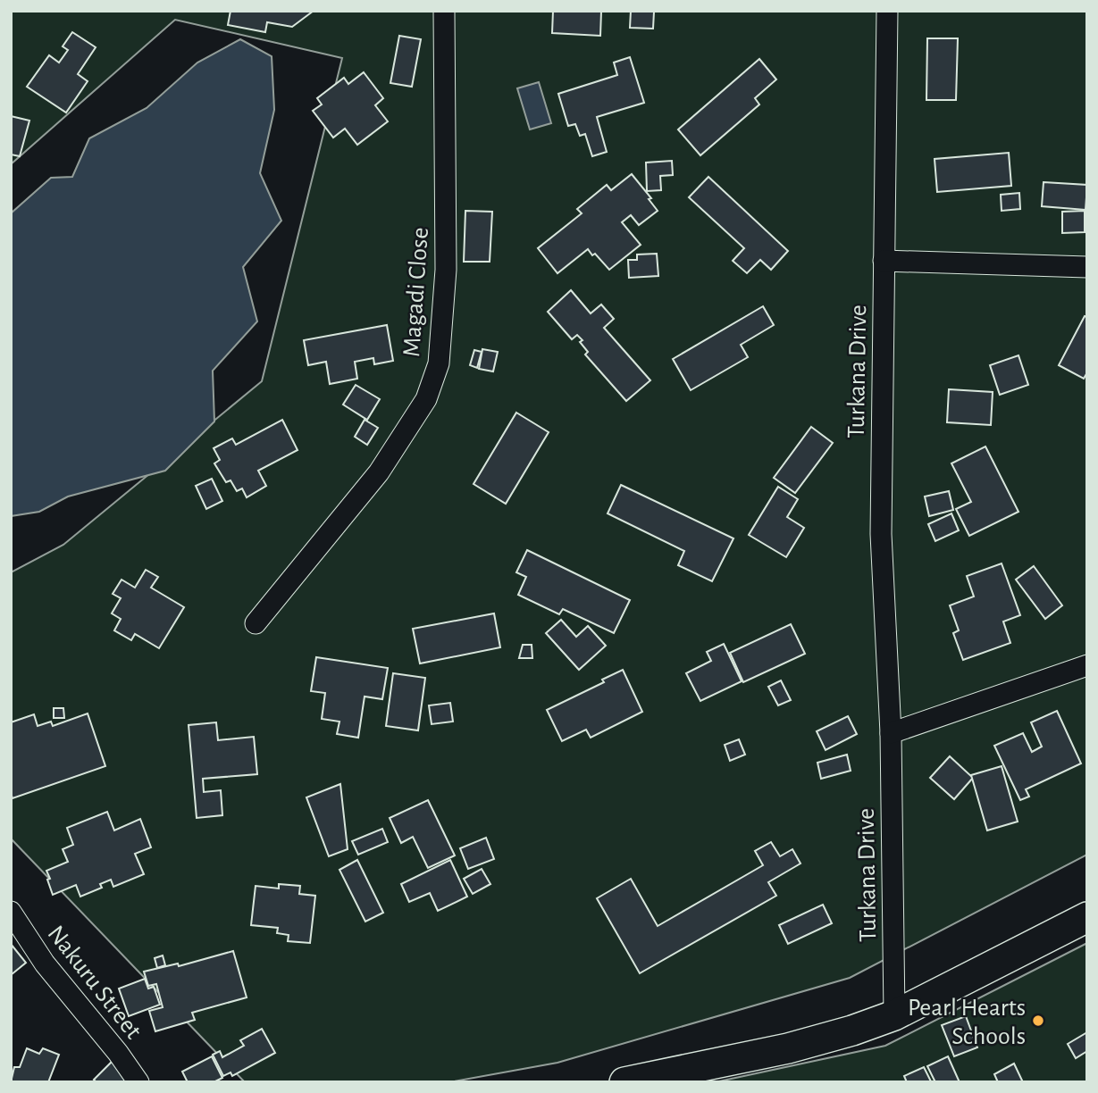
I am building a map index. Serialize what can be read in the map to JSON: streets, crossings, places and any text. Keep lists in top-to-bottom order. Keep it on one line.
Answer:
{"streets":{"street":["Magadi Close","Turkana Drive","Nakuru Street"]},"places":["Pearl Hearts Schools"]}
